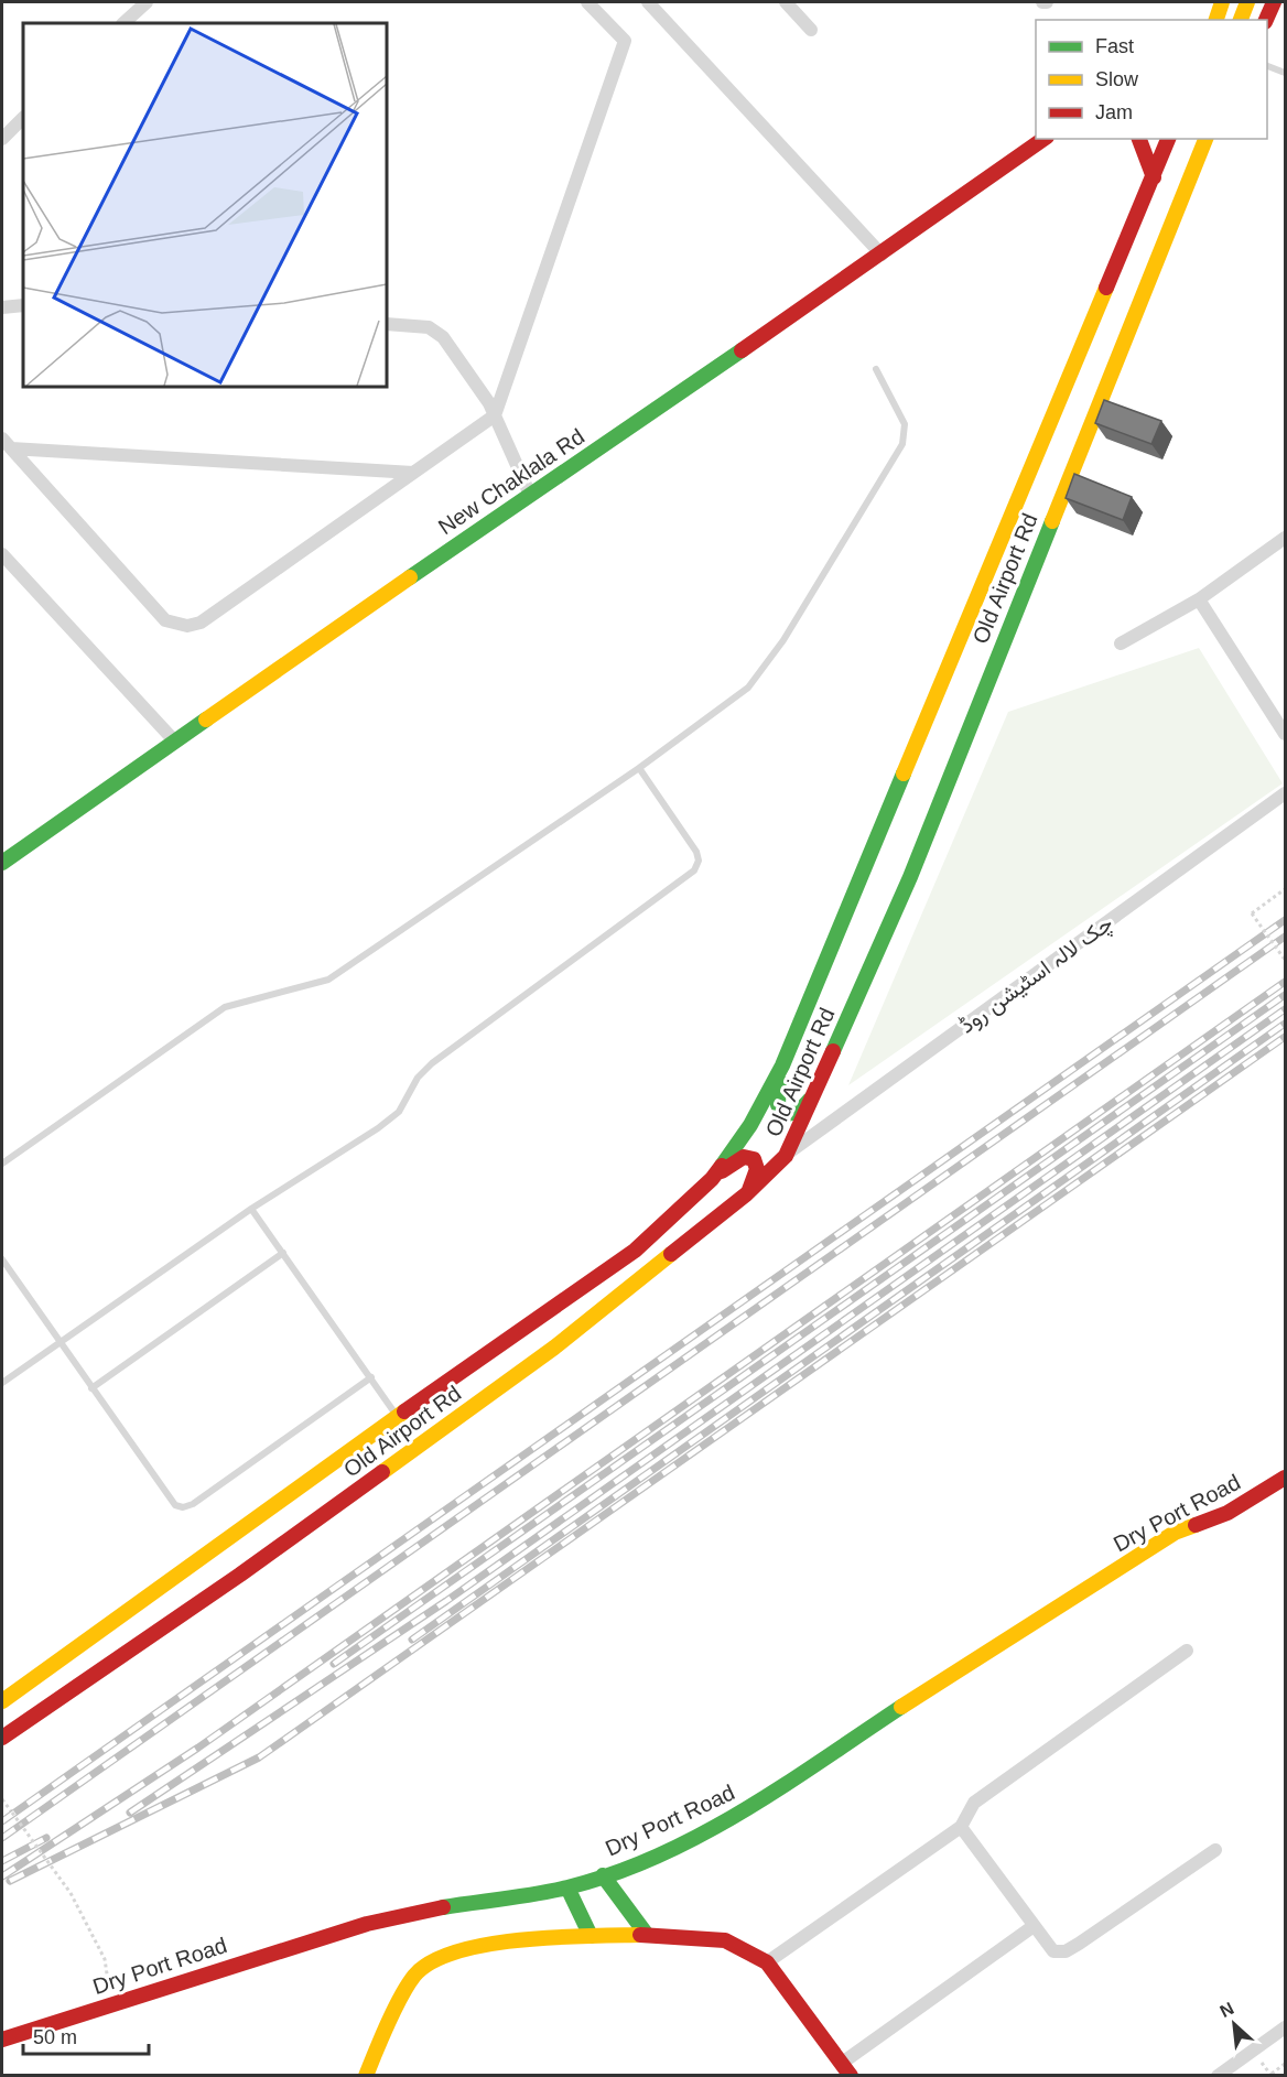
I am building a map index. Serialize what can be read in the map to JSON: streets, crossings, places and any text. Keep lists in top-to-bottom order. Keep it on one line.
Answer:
{"streets":{"main road":["New Chaklala Rd","Old Airport Rd","Dry Port Road"],"street":["چک لالہ اسٹیشن روڈ"]},"crossings":[["Old Airport Rd","چک لالہ اسٹیشن روڈ"]],"legend":["Fast","Slow","Jam"],"scale_bar":"50 m","north":"top left"}
